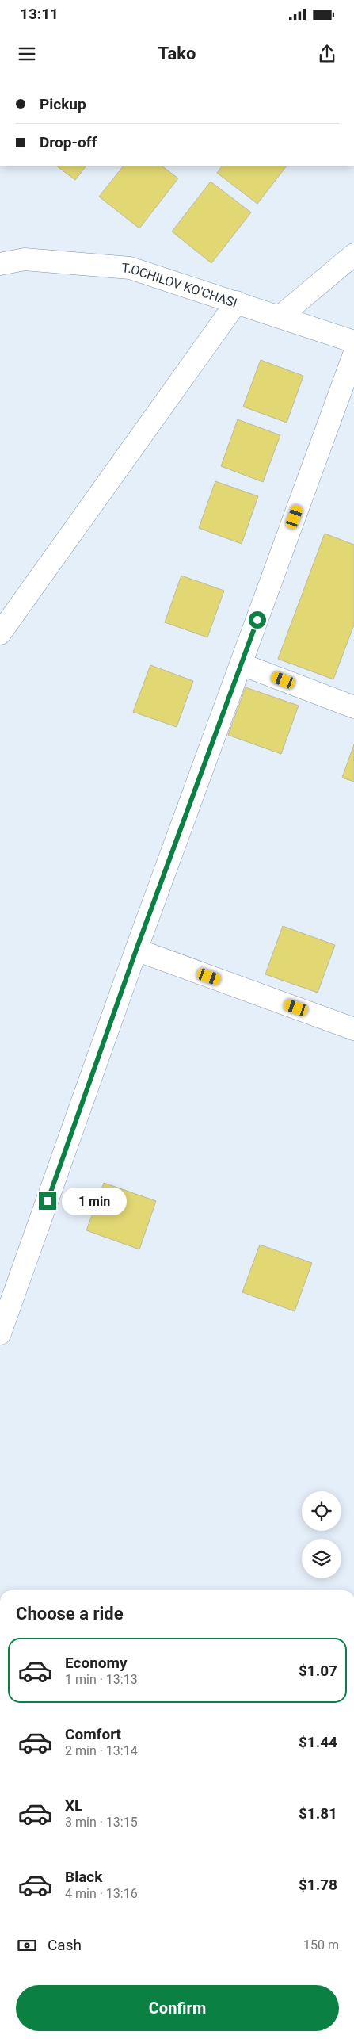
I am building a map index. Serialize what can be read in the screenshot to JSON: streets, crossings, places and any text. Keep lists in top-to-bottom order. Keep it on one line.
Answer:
{"streets":{"street":["T.OCHILOV KO'CHASI"]},"page":{"status":"13:11","header":"Tako","banner":["Pickup","Drop-off"],"bubble":"1 min","heading":"Choose a ride","list":[{"name":"Economy","note":"1 min · 13:13","value":"$1.07"},{"name":"Comfort","note":"2 min · 13:14","value":"$1.44"},{"name":"XL","note":"3 min · 13:15","value":"$1.81"},{"name":"Black","note":"4 min · 13:16","value":"$1.78"}],"pay":["Cash","150 m"],"buttons":"Confirm"}}
